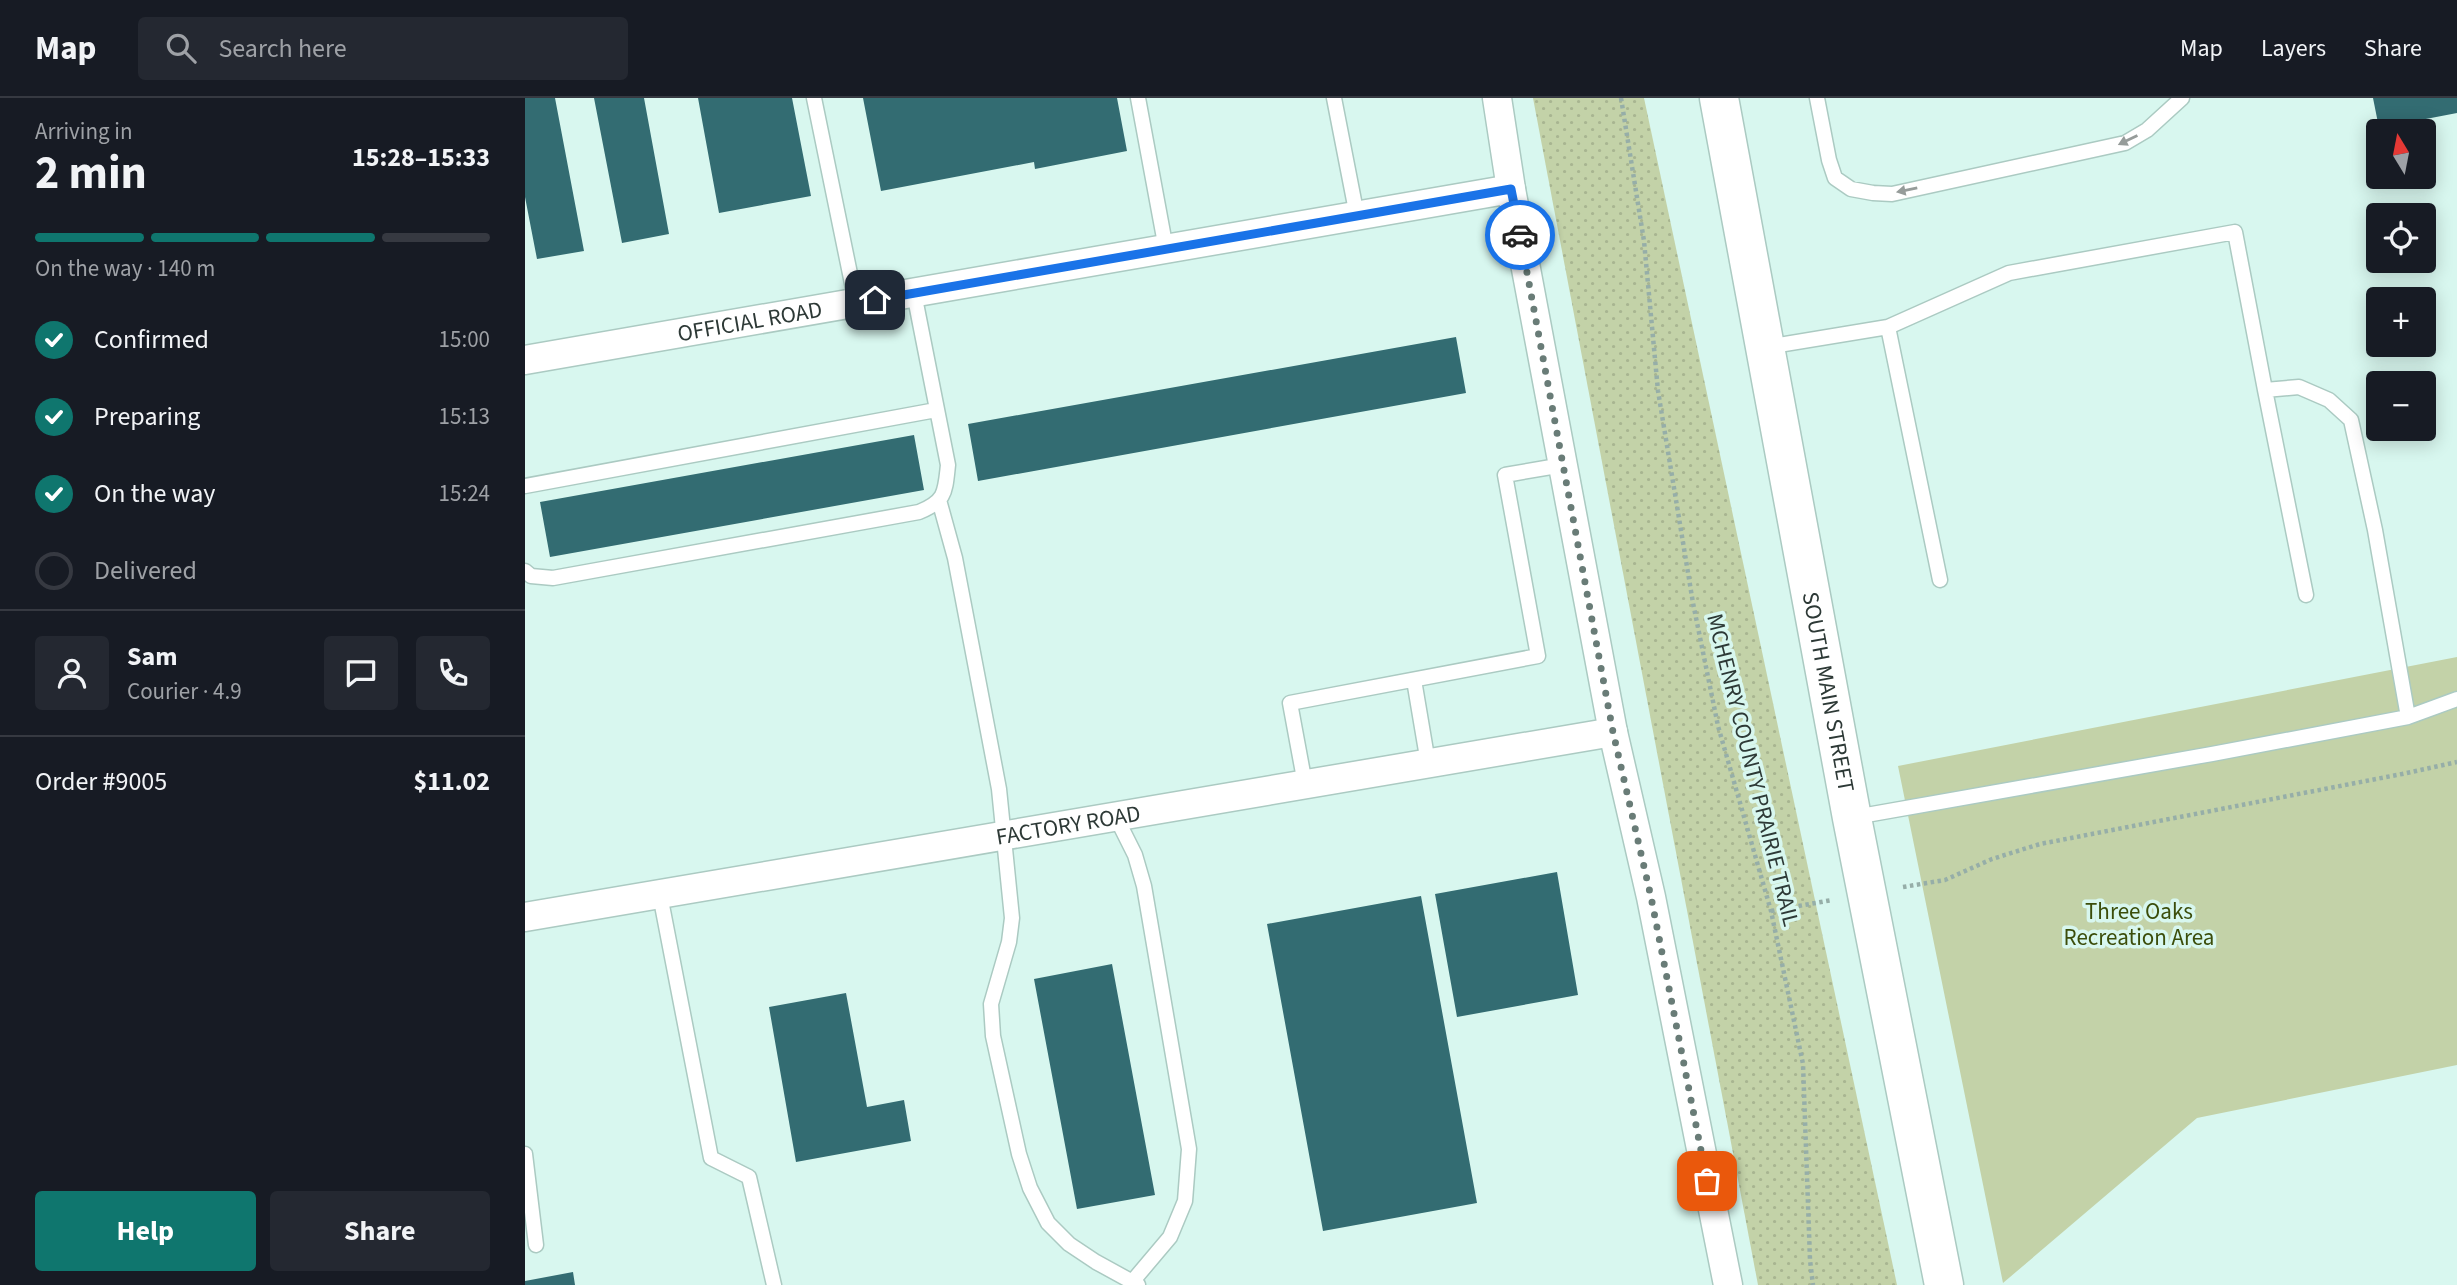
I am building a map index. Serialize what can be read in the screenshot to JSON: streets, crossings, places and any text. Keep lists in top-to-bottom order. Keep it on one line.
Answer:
{"streets":{"street":["OFFICIAL ROAD","SOUTH MAIN STREET","FACTORY ROAD"],"path":["MCHENRY COUNTY PRAIRIE TRAIL"]},"parks":["Three Oaks Recreation Area"],"north":"top","page":{"header":"Map","search":"Search here","nav":["Map","Layers","Share"],"heading":["2 min","Arriving in","15:28–15:33"],"panel":["Sam","Courier · 4.9","Order #9005","$11.02"],"map_buttons":["+","−"],"bar":"On the way · 140 m","list":[["Confirmed","15:00"],["Preparing","15:13"],["On the way","15:24"],"Delivered"],"buttons":["Help","Share"]}}
